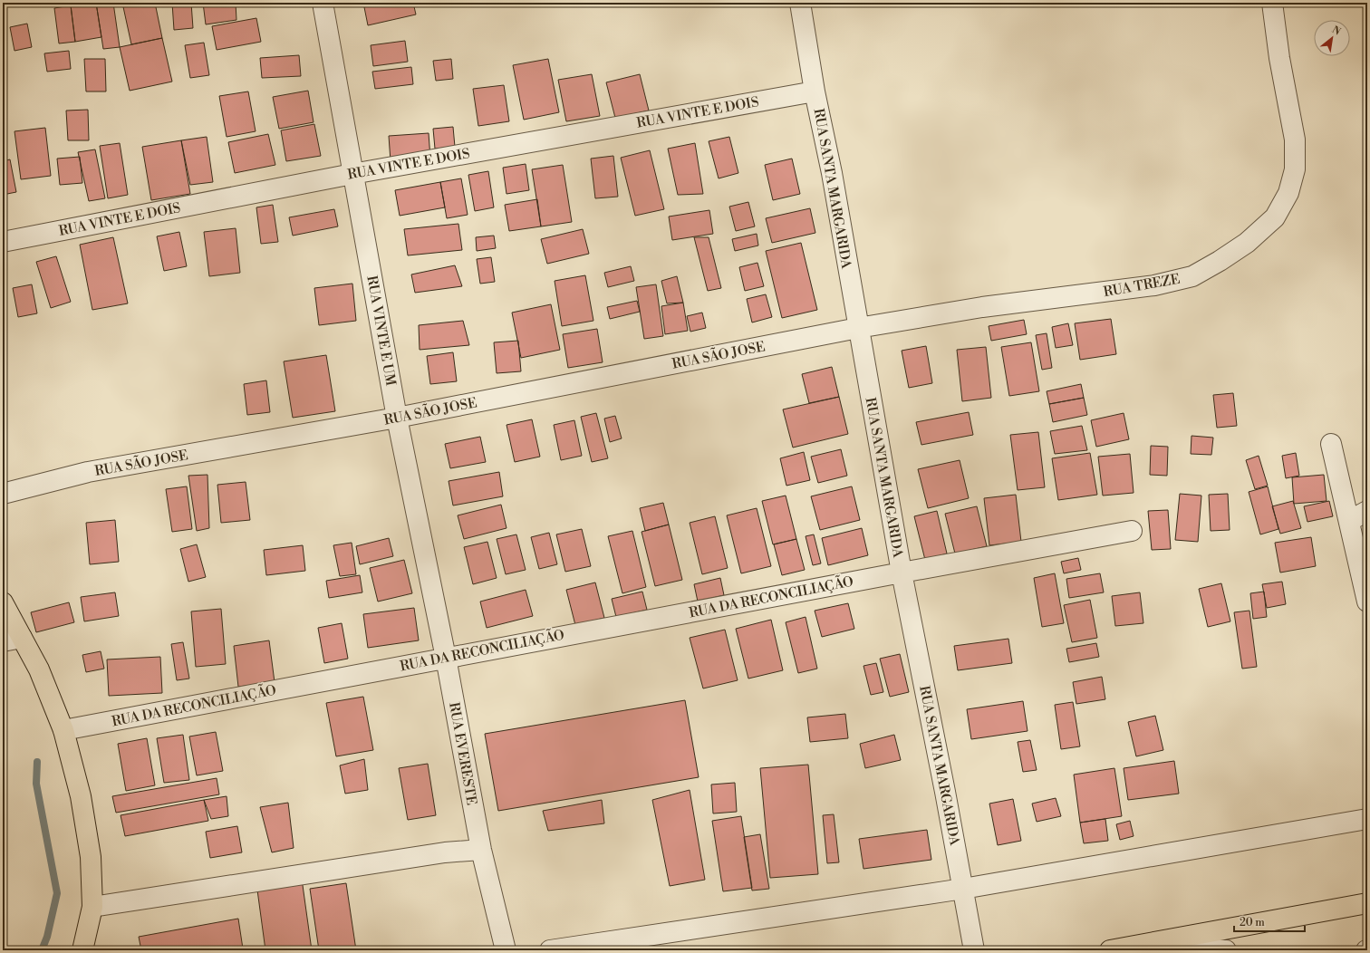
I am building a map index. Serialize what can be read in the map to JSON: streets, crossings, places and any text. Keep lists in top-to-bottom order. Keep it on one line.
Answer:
{"streets":{"street":["RUA VINTE E DOIS","RUA SANTA MARGARIDA","RUA TREZE","RUA VINTE E UM","RUA SÃO JOSE","RUA DA RECONCILIAÇÃO","RUA EVERESTE"]},"crossings":[["RUA VINTE E DOIS","RUA SANTA MARGARIDA"],["RUA VINTE E DOIS","RUA VINTE E UM"],["RUA SANTA MARGARIDA","RUA TREZE"],["RUA SANTA MARGARIDA","RUA SÃO JOSE"],["RUA SANTA MARGARIDA","RUA DA RECONCILIAÇÃO"],["RUA TREZE","RUA SÃO JOSE"],["RUA VINTE E UM","RUA SÃO JOSE"],["RUA VINTE E UM","RUA DA RECONCILIAÇÃO"],["RUA VINTE E UM","RUA EVERESTE"],["RUA DA RECONCILIAÇÃO","RUA EVERESTE"]],"scale_bar":"20 m","north":"top right"}
